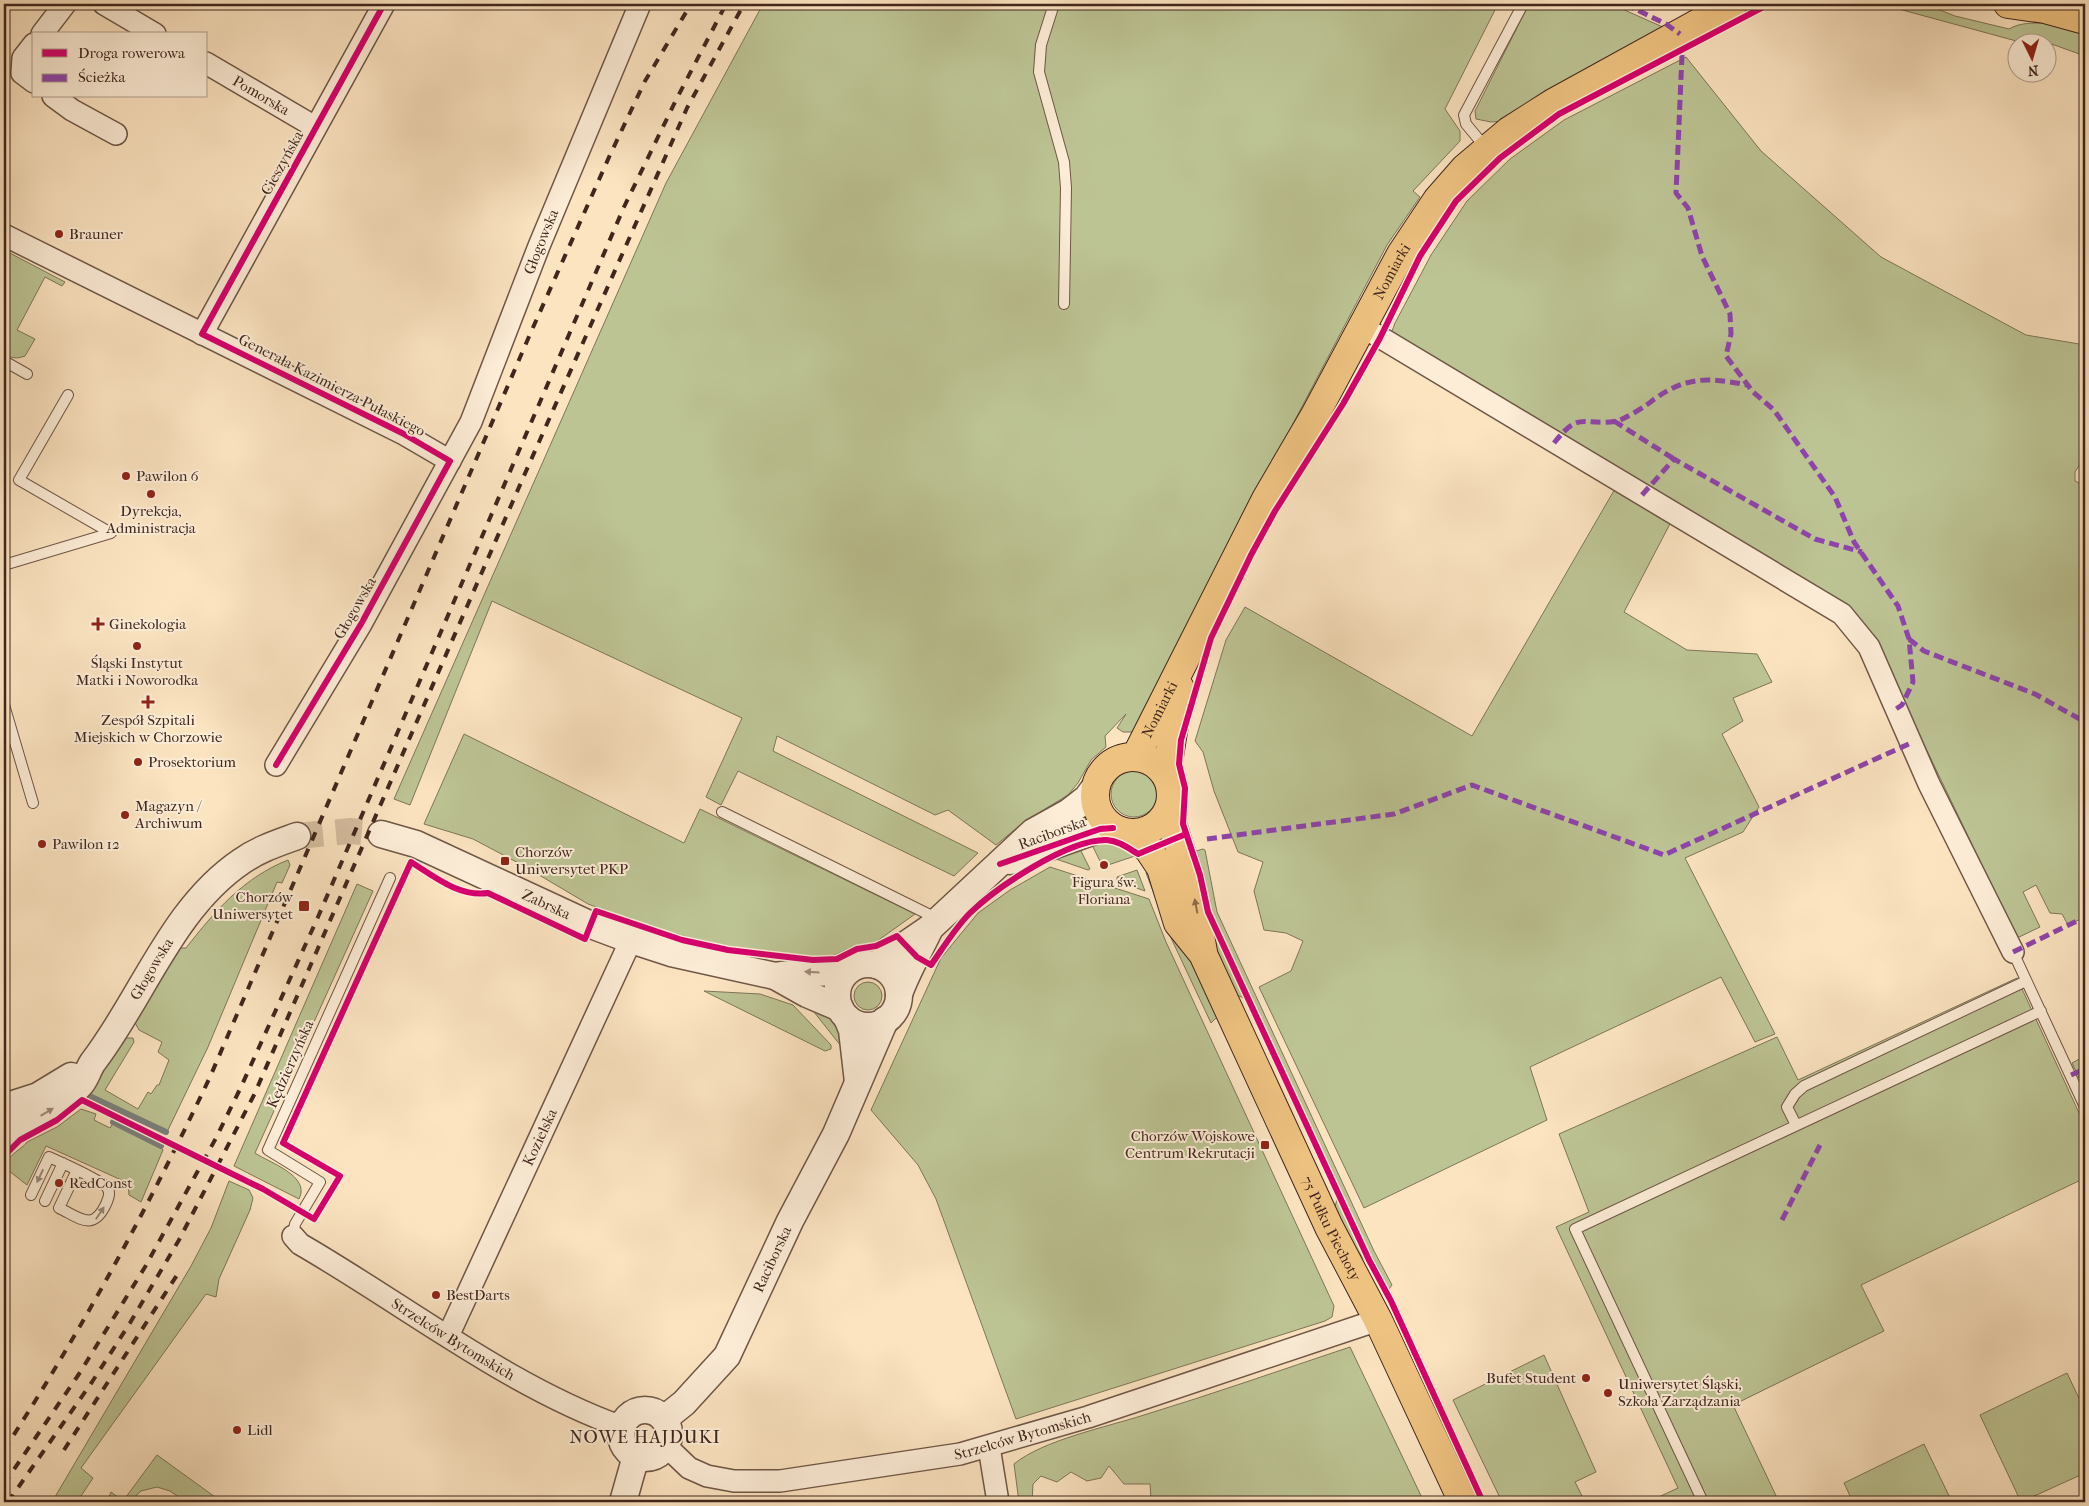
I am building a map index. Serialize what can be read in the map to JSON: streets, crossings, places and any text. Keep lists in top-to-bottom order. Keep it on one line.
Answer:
{"streets":{"main road":["Nomiarki","75 Pułku Piechoty"],"street":["Pomorska","Cieszyńska","Głogowska","Generała Kazimierza Pułaskiego","Raciborska","Zabrska","Kozielska","Strzelców Bytomskich"],"lane":["Kędzierzyńska"]},"crossings":[["Pomorska","Cieszyńska"],["Cieszyńska","Generała Kazimierza Pułaskiego"],["Głogowska","Generała Kazimierza Pułaskiego"],["Nomiarki","Raciborska"],["Nomiarki","75 Pułku Piechoty"],["Raciborska","Zabrska"],["Raciborska","75 Pułku Piechoty"],["Raciborska","Strzelców Bytomskich"],["Zabrska","Kozielska"],["Kędzierzyńska","Strzelców Bytomskich"],["Kozielska","Strzelców Bytomskich"],["75 Pułku Piechoty","Strzelców Bytomskich"]],"districts":["NOWE HAJDUKI"],"places":{"other":["Brauner","Pawilon 6","Dyrekcja, Administracja","Śląski Instytut Matki i Noworodka","Prosektorium","Magazyn / Archiwum","Pawilon 12","Figura św. Floriana","RedConst","BestDarts","Bufet Student","Uniwersytet Śląski, Szkoła Zarządzania","Lidl"],"health":["Ginekologia","Zespół Szpitali Miejskich w Chorzowie"],"transit":["Chorzów Uniwersytet PKP","Chorzów Uniwersytet","Chorzów Wojskowe Centrum Rekrutacji"]},"legend":["Droga rowerowa","Ścieżka"],"north":"bottom"}
